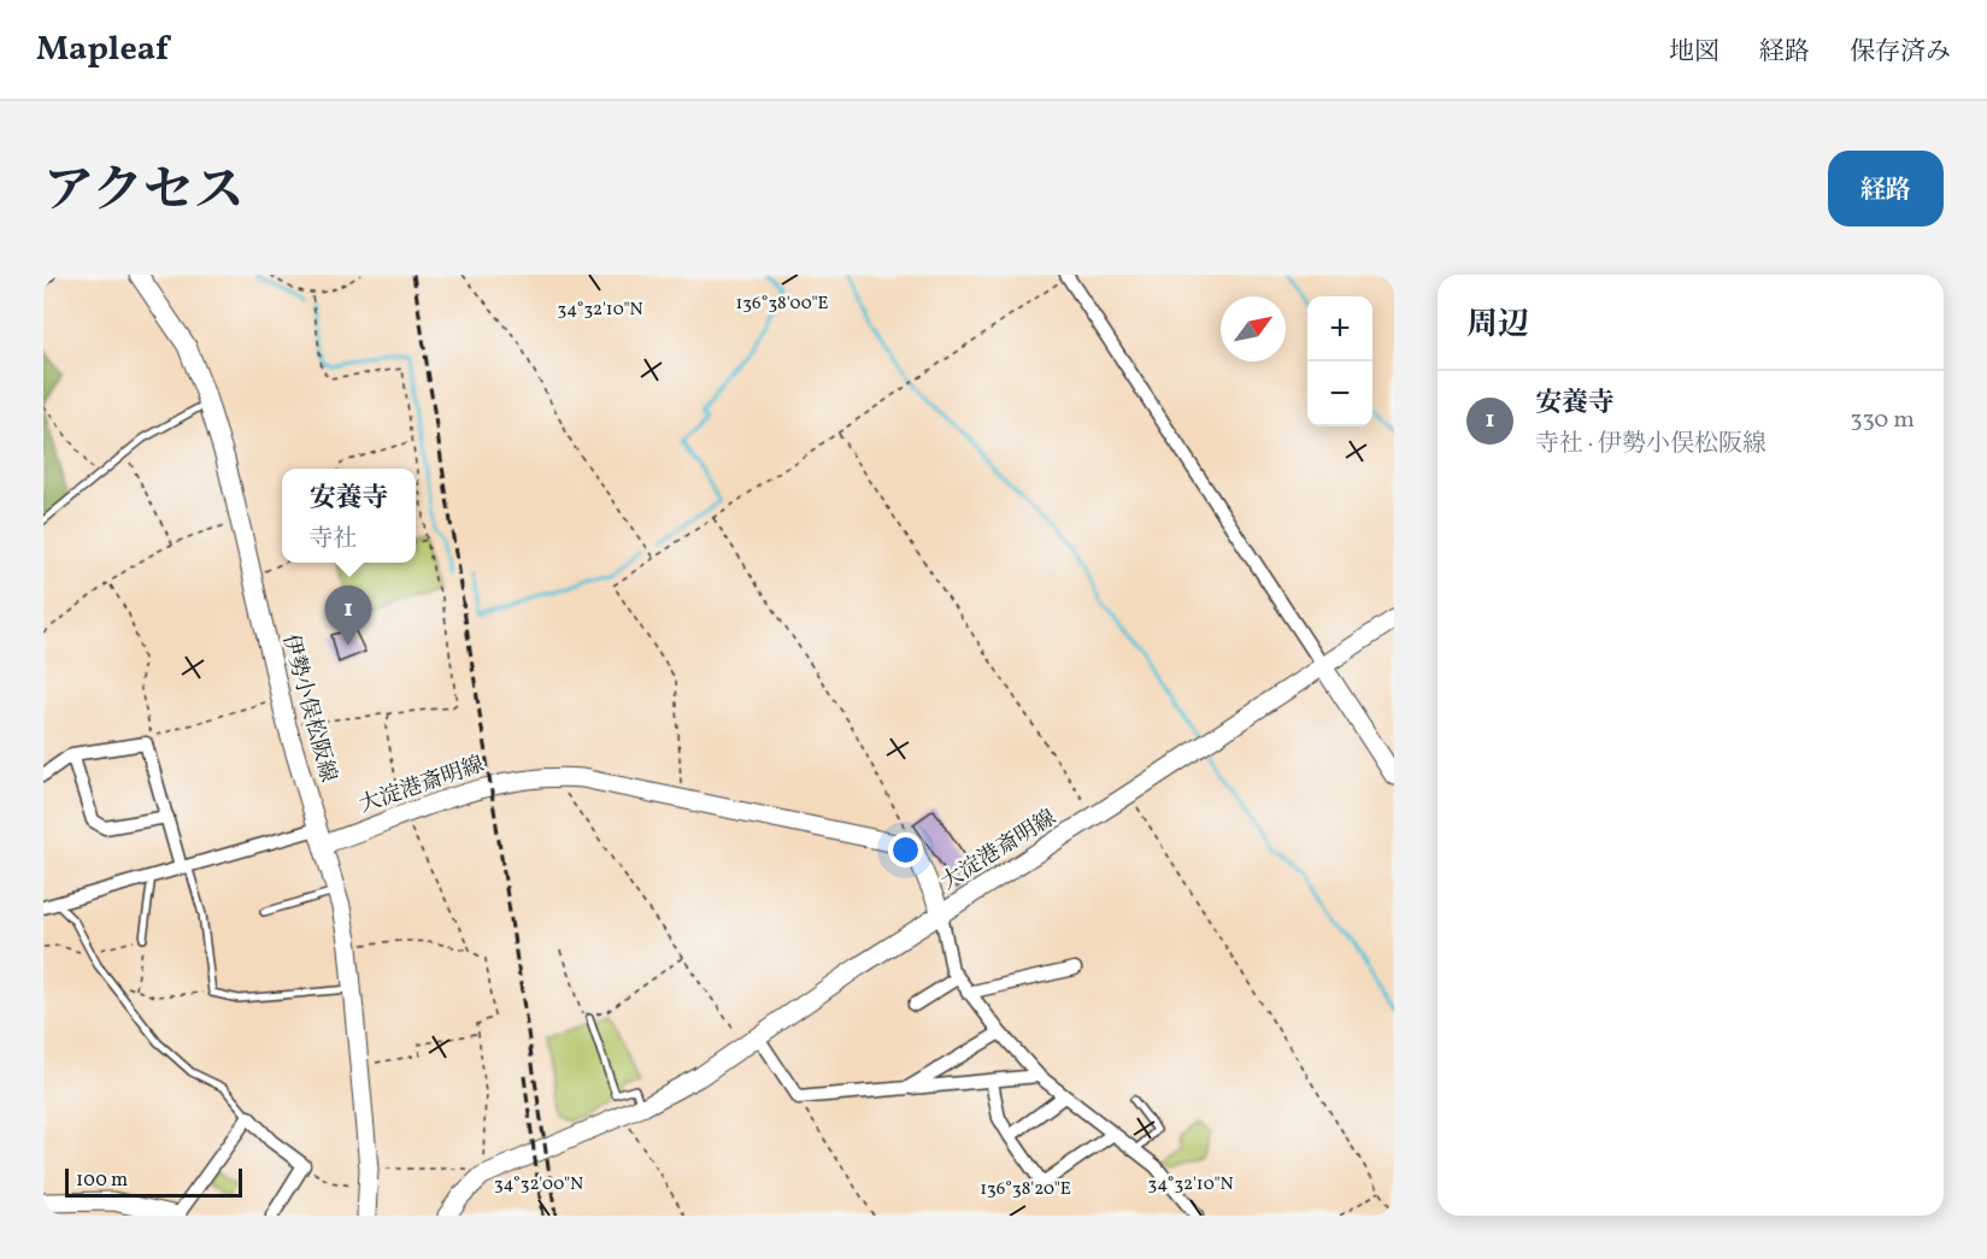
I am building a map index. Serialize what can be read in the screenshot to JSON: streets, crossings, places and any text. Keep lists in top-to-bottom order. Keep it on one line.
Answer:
{"streets":{"main road":["伊勢小俣松阪線","大淀港斎明線"]},"crossings":[["伊勢小俣松阪線","大淀港斎明線"]],"scale_bar":"100 m","north":"top right","page":{"header":"Mapleaf","nav":["地図","経路","保存済み"],"title":"アクセス","buttons":"経路","heading":"周辺","map_buttons":["+","−"],"list":[{"mark":"1","name":"安養寺","note":"寺社 · 伊勢小俣松阪線","value":"330 m"}],"popup":["安養寺","寺社"],"pins":"1","scale":"100 m"},"coordinates":["136°38'00\"E","34°32'10\"N","34°32'00\"N","136°38'20\"E"]}
